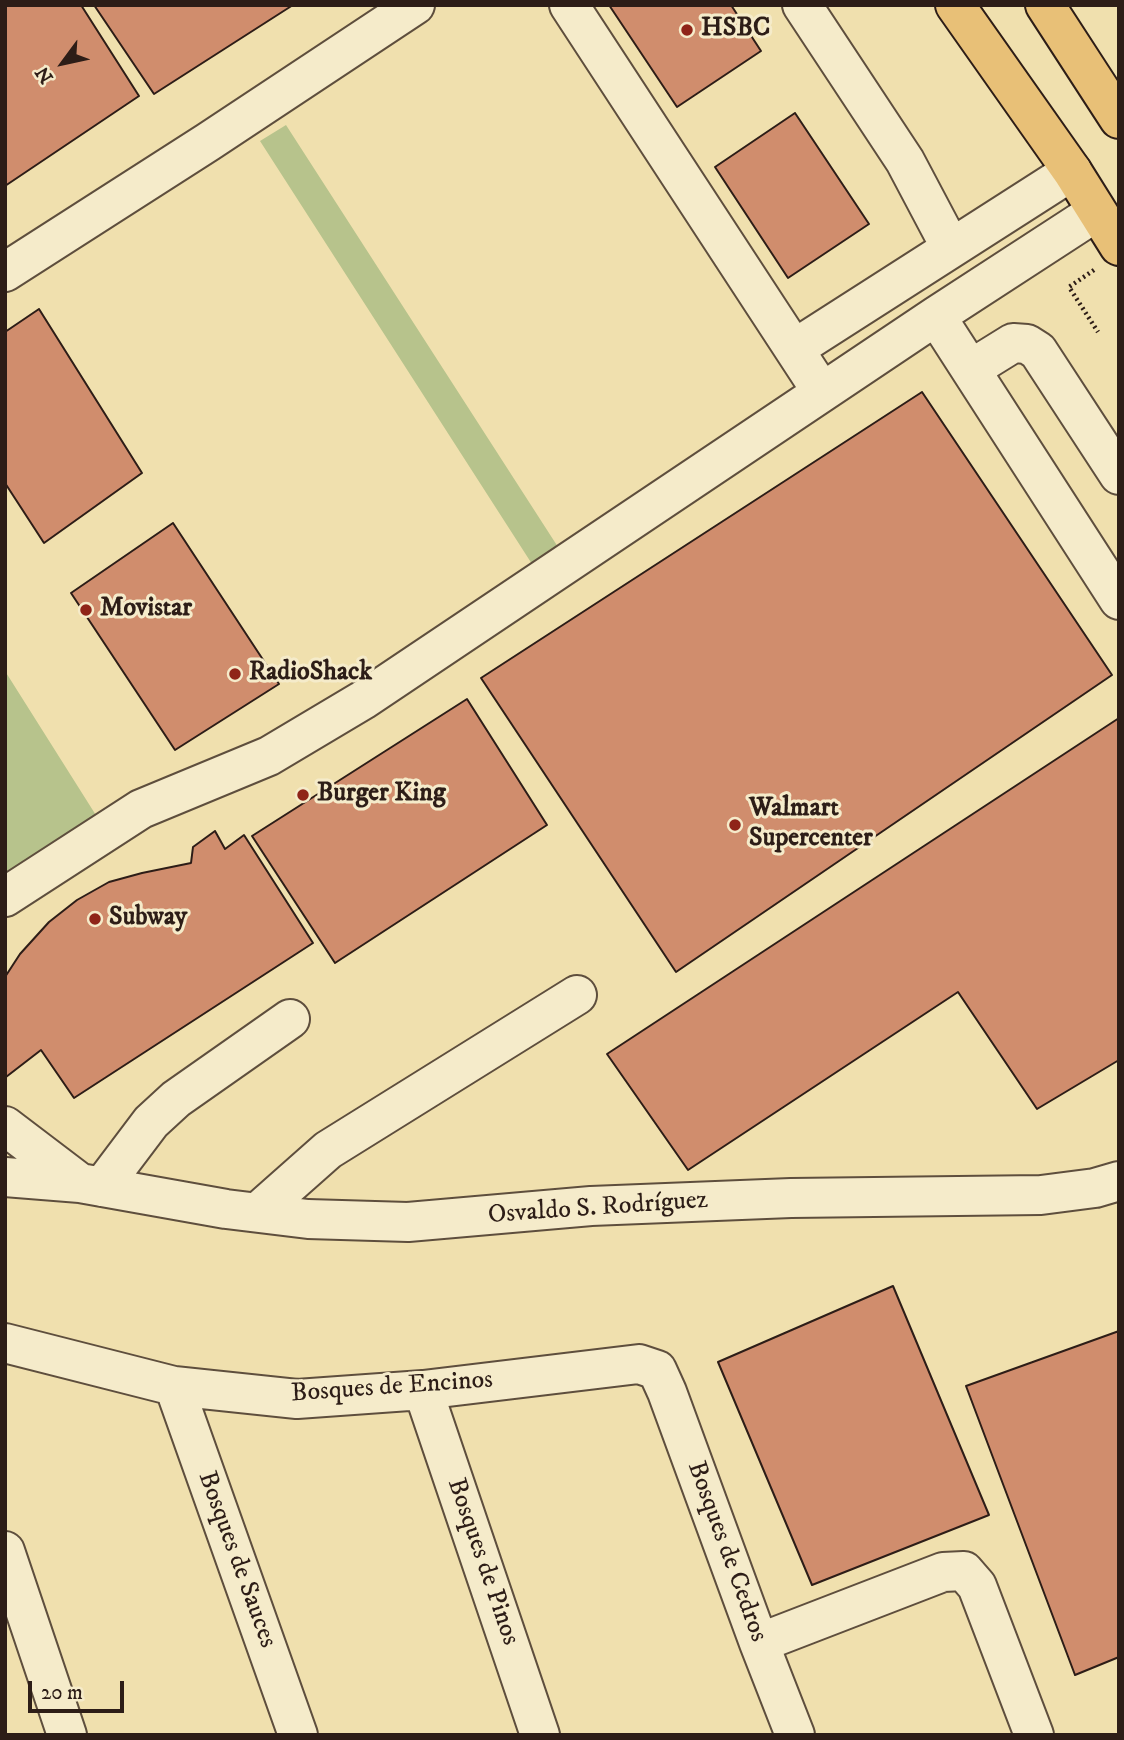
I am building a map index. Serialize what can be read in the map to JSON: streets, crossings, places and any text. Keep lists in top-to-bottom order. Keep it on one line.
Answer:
{"streets":{"street":["Osvaldo S. Rodríguez","Bosques de Encinos","Bosques de Cedros","Bosques de Sauces","Bosques de Pinos"]},"crossings":[["Bosques de Encinos","Bosques de Cedros"],["Bosques de Encinos","Bosques de Sauces"],["Bosques de Encinos","Bosques de Pinos"]],"places":["HSBC","Movistar","RadioShack","Burger King","Walmart Supercenter","Subway"],"scale_bar":"20 m","north":"bottom left"}
